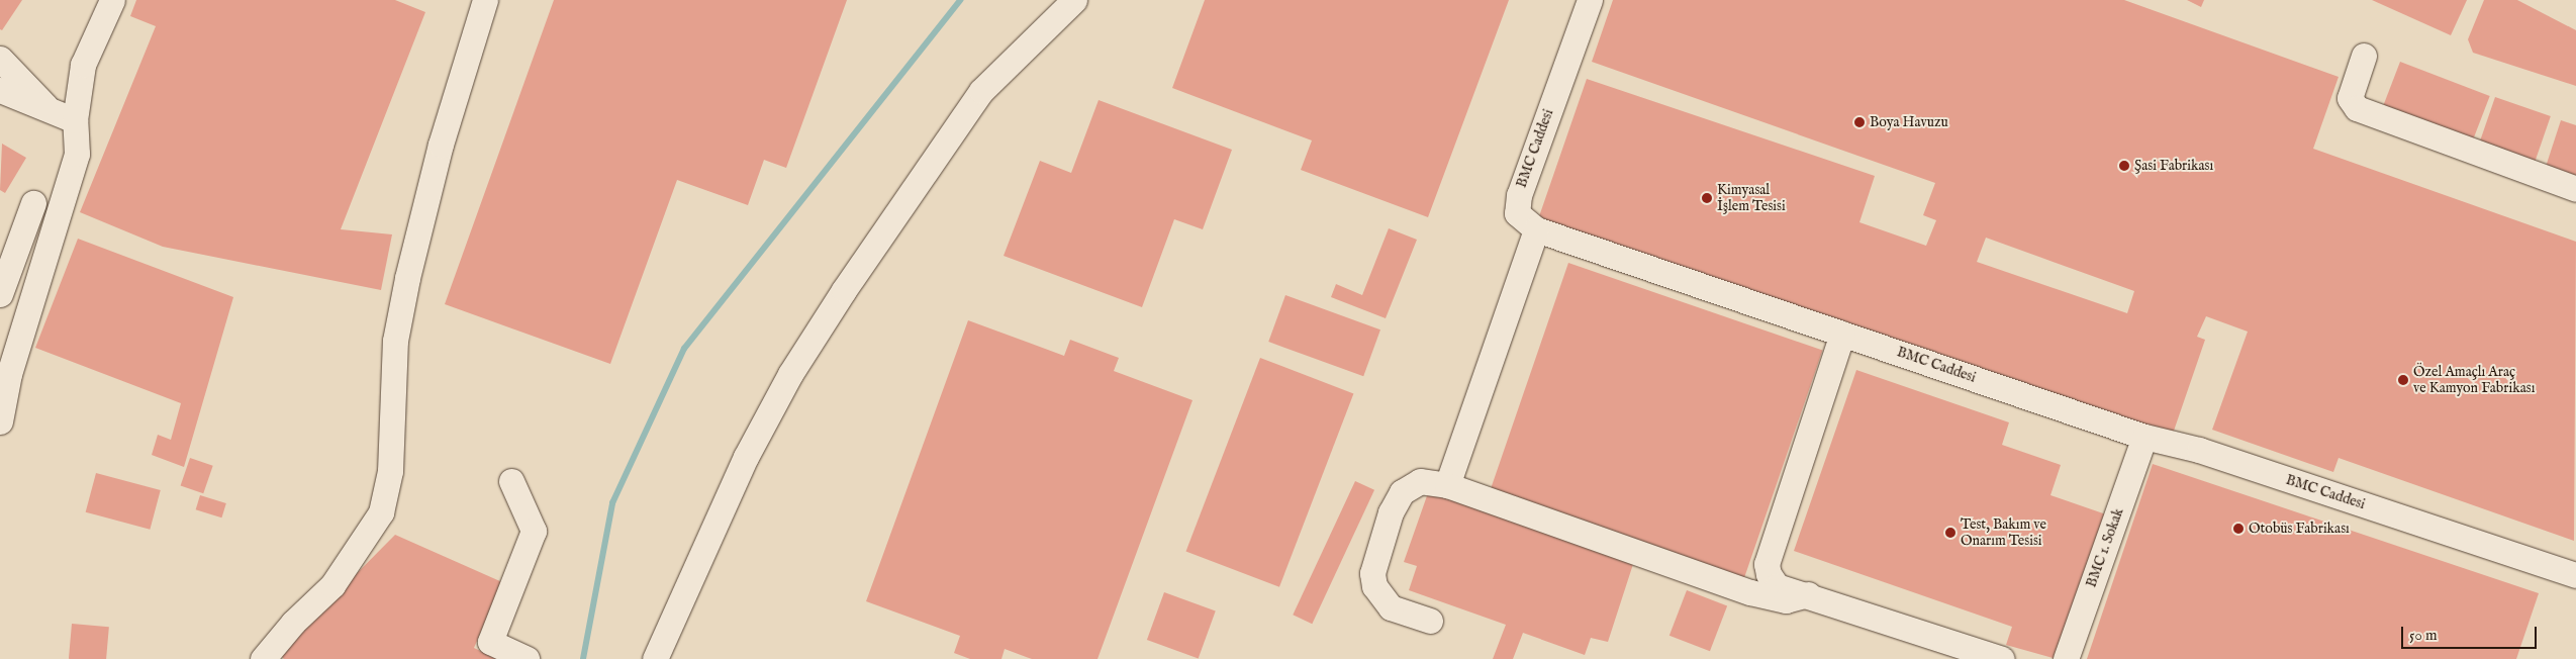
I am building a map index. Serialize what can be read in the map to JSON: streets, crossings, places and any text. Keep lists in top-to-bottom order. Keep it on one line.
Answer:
{"streets":{"street":["BMC Caddesi","BMC 1. Sokak"]},"crossings":[["BMC Caddesi","BMC 1. Sokak"]],"places":["Boya Havuzu","Şasi Fabrikası","Kimyasal İşlem Tesisi","Özel Amaçlı Araç ve Kamyon Fabrikası","Otobüs Fabrikası","Test, Bakım ve Onarım Tesisi"],"scale_bar":"50 m"}
